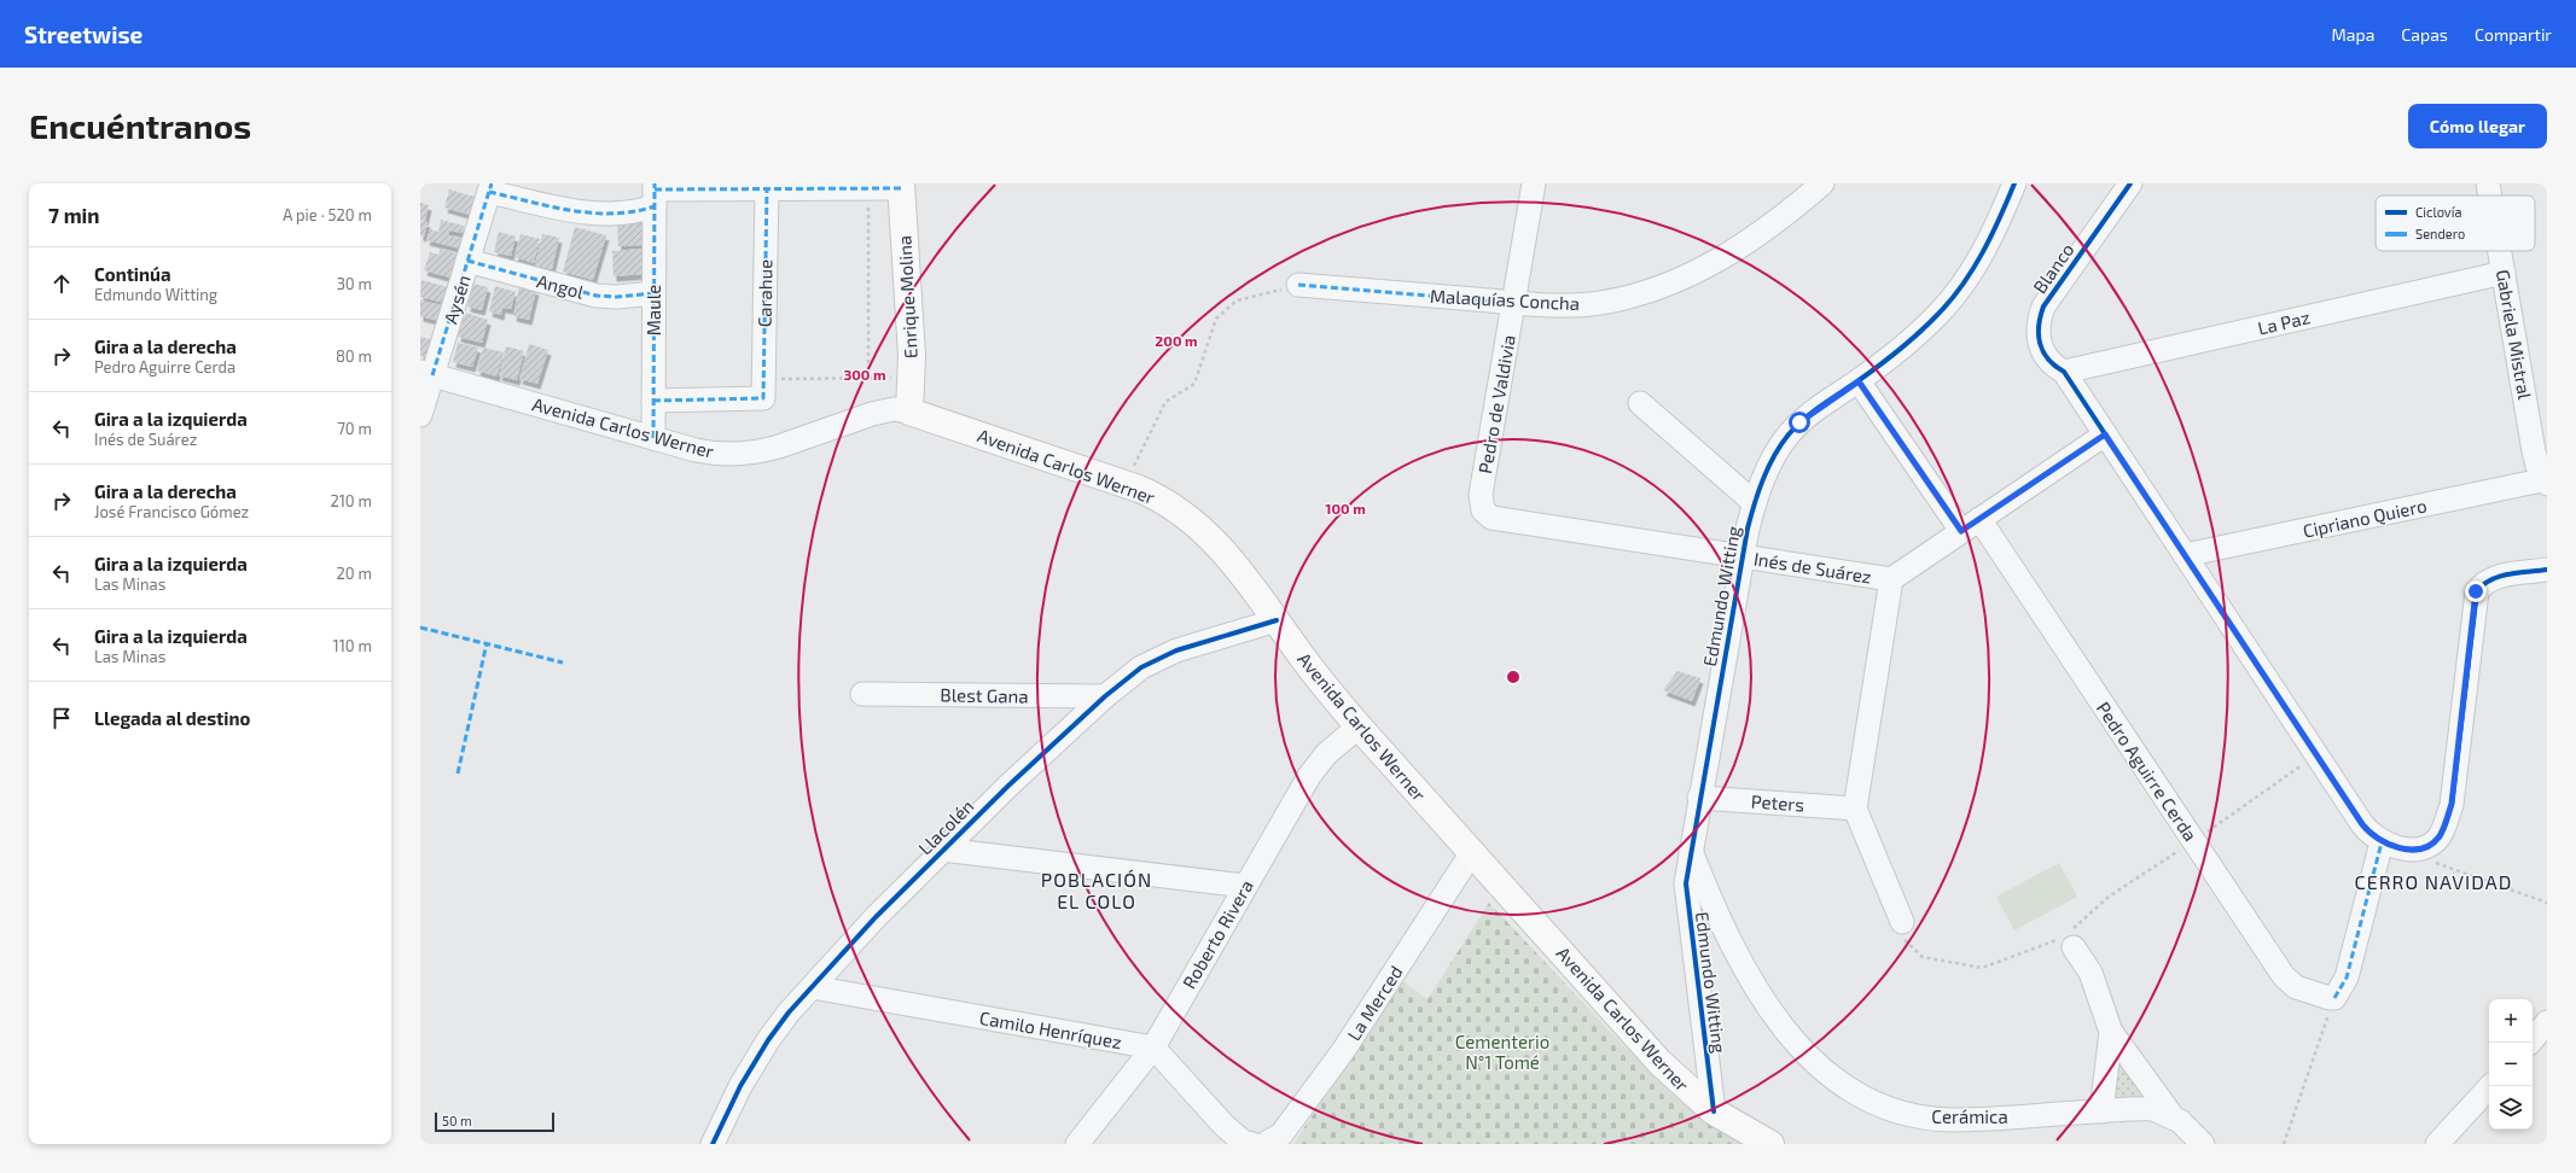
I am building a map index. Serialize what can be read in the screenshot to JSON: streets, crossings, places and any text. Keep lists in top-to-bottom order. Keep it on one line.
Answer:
{"streets":{"main road":["Enrique Molina","Avenida Carlos Werner"],"street":["Blanco","Angol","Carahue","Aysén","Malaquías Concha","Maule","La Paz","Gabriela Mistral","Pedro de Valdivia","Cipriano Quiero","Inés de Suárez","Edmundo Witting","Blest Gana","Pedro Aguirre Cerda","Peters","Llacolén","Roberto Rivera","La Merced","Camilo Henríquez","Cerámica"]},"crossings":[["Blanco","La Paz"],["Blanco","Cipriano Quiero"],["Blanco","Inés de Suárez"],["Angol","Aysén"],["Angol","Maule"],["Carahue","Avenida Carlos Werner"],["Enrique Molina","Avenida Carlos Werner"],["Aysén","Avenida Carlos Werner"],["Malaquías Concha","Pedro de Valdivia"],["Maule","Avenida Carlos Werner"],["La Paz","Gabriela Mistral"],["Gabriela Mistral","Cipriano Quiero"],["Pedro de Valdivia","Inés de Suárez"],["Avenida Carlos Werner","Edmundo Witting"],["Avenida Carlos Werner","Llacolén"],["Avenida Carlos Werner","Roberto Rivera"],["Avenida Carlos Werner","La Merced"],["Inés de Suárez","Edmundo Witting"],["Inés de Suárez","Pedro Aguirre Cerda"],["Edmundo Witting","Pedro Aguirre Cerda"],["Edmundo Witting","Peters"],["Edmundo Witting","Cerámica"],["Blest Gana","Llacolén"],["Llacolén","Camilo Henríquez"],["Roberto Rivera","Camilo Henríquez"]],"districts":["POBLACIÓN EL COLO","CERRO NAVIDAD"],"parks":["Cementerio N°1 Tomé"],"legend":["Ciclovía","Sendero"],"scale_bar":"50 m","page":{"header":"Streetwise","nav":["Mapa","Capas","Compartir"],"buttons":"Cómo llegar","title":"Encuéntranos","heading":["7 min","A pie · 520 m"],"list":[["Continúa","Edmundo Witting","30 m"],["Gira a la derecha","Pedro Aguirre Cerda","80 m"],["Gira a la izquierda","Inés de Suárez","70 m"],["Gira a la derecha","José Francisco Gómez","210 m"],["Gira a la izquierda","Las Minas","20 m"],["Gira a la izquierda","Las Minas","110 m"],"Llegada al destino"],"map_buttons":["+","−"],"scale":"50 m"},"rings":["200 m","300 m","100 m"]}
